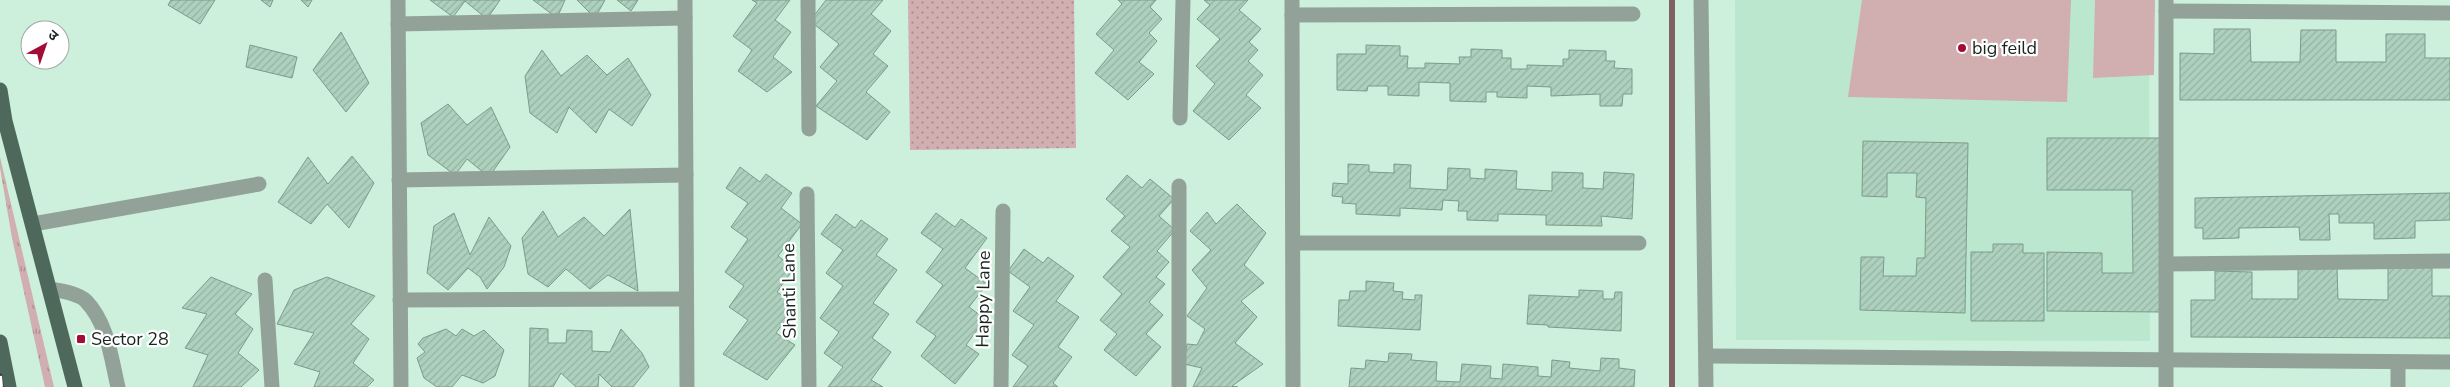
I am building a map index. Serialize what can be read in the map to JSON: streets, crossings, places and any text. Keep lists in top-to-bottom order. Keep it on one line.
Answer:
{"streets":{"street":["Shanti Lane","Happy Lane"]},"places":{"other":["big feild"],"transit":["Sector 28"]},"north":"top right"}
